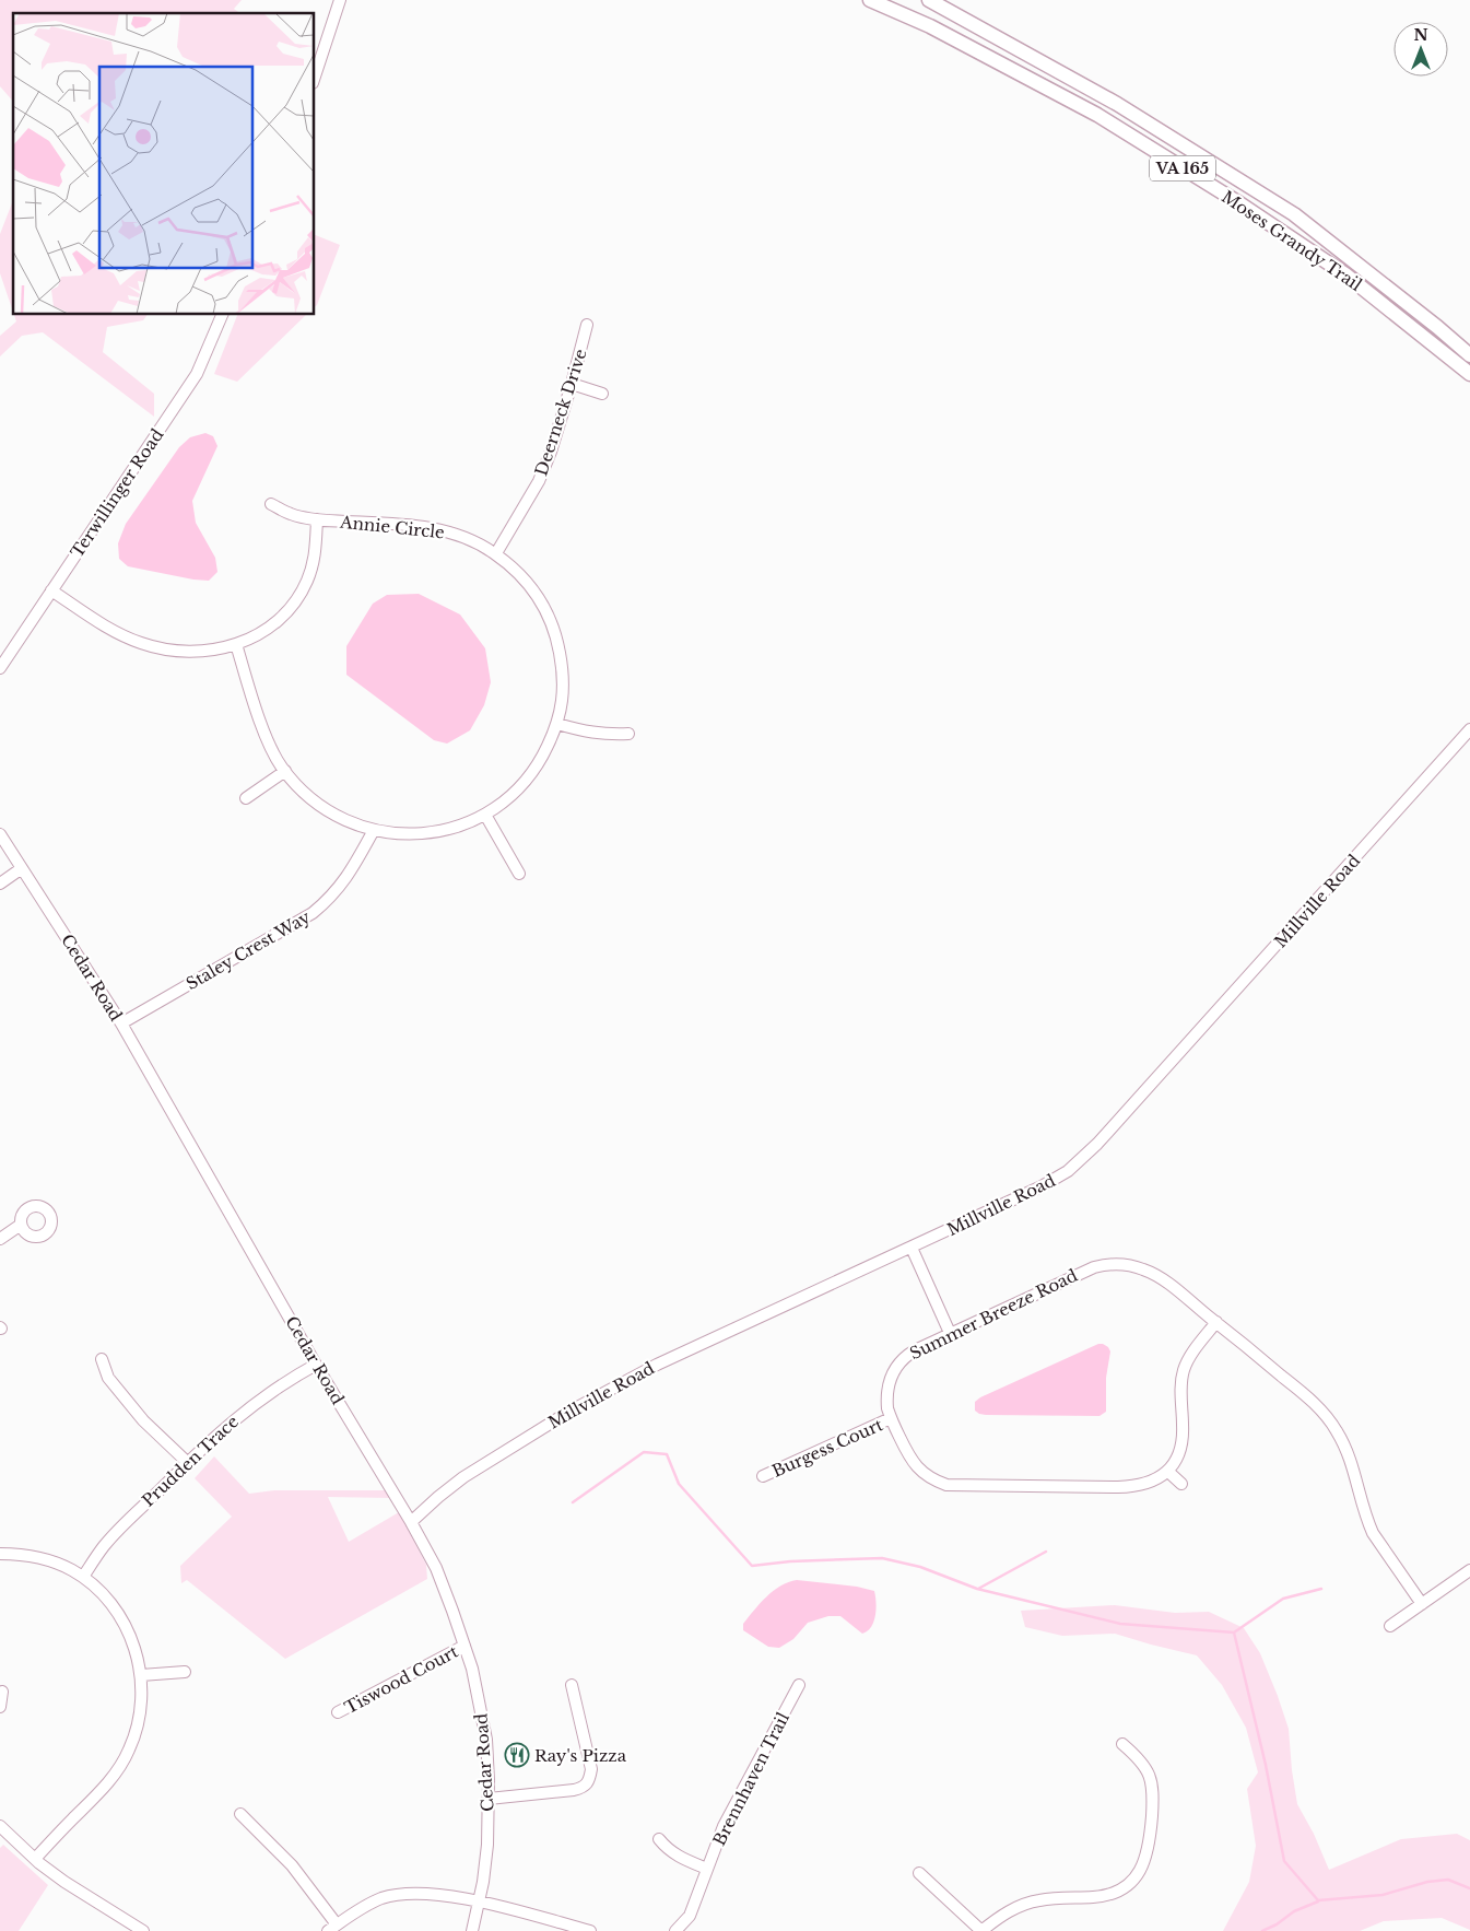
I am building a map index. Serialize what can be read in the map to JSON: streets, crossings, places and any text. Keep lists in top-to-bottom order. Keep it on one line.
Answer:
{"streets":{"main road":["VA 165","Moses Grandy Trail"],"street":["Deerneck Drive","Terwillinger Road","Annie Circle","Millville Road","Staley Crest Way","Cedar Road","Summer Breeze Road","Burgess Court","Prudden Trace","Tiswood Court","Brennhaven Trail"]},"crossings":[["Deerneck Drive","Annie Circle"],["Annie Circle","Staley Crest Way"],["Millville Road","Cedar Road"],["Staley Crest Way","Cedar Road"],["Cedar Road","Prudden Trace"],["Cedar Road","Tiswood Court"],["Summer Breeze Road","Burgess Court"]],"places":{"restaurant":["Ray's Pizza"]},"north":"top"}
